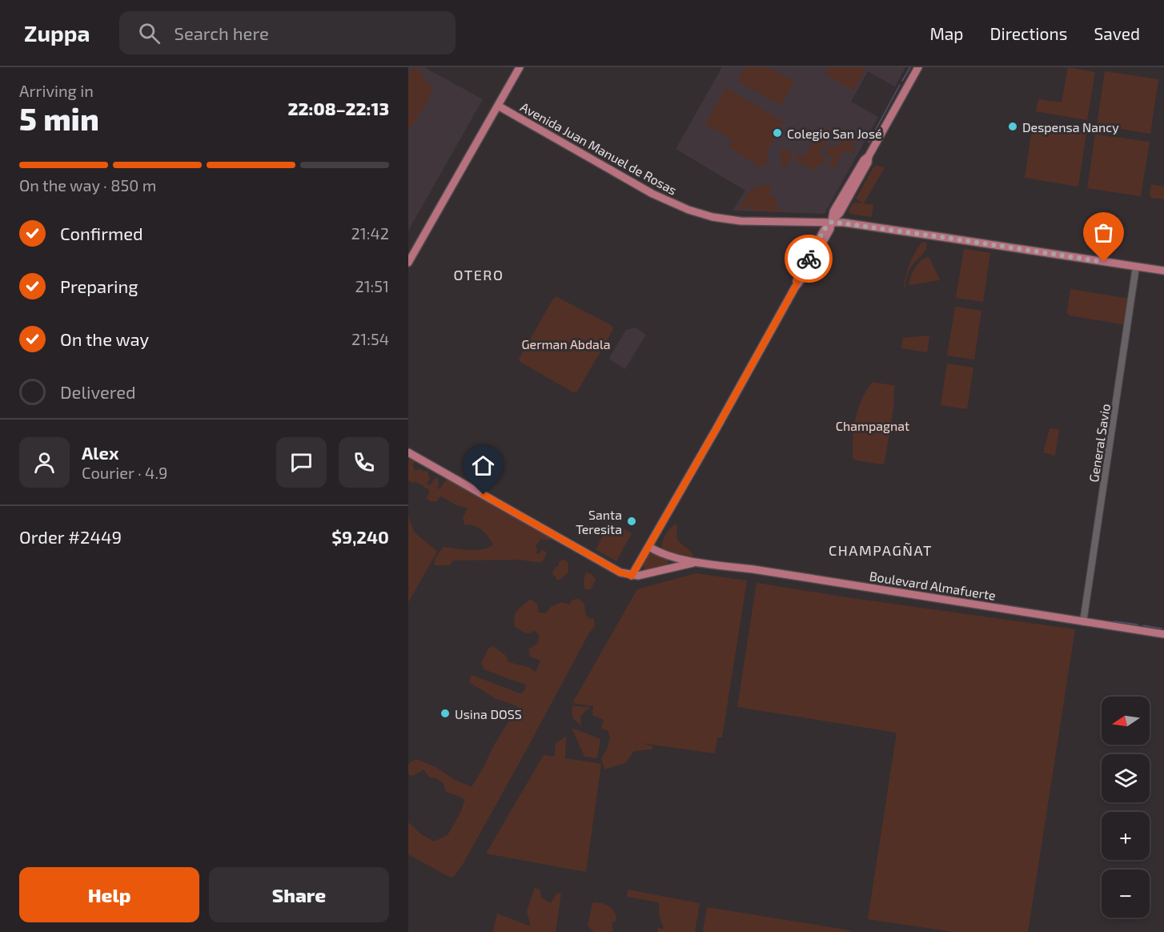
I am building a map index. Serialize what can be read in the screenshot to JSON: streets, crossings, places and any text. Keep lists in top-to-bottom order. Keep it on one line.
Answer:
{"streets":{"main road":["Avenida Juan Manuel de Rosas","Boulevard Almafuerte"],"street":["General Savio"]},"crossings":[["Avenida Juan Manuel de Rosas","General Savio"],["General Savio","Boulevard Almafuerte"]],"districts":["OTERO","CHAMPAGÑAT"],"parks":["German Abdala","Champagnat"],"places":["Despensa Nancy","Colegio San José","Santa Teresita","Usina DOSS"],"north":"left","page":{"header":"Zuppa","search":"Search here","nav":["Map","Directions","Saved"],"heading":["5 min","Arriving in","22:08–22:13"],"panel":["Alex","Courier · 4.9","Order #2449","$9,240"],"bar":"On the way · 850 m","list":[["Confirmed","21:42"],["Preparing","21:51"],["On the way","21:54"],"Delivered"],"map_buttons":["+","−"],"buttons":["Help","Share"]}}
